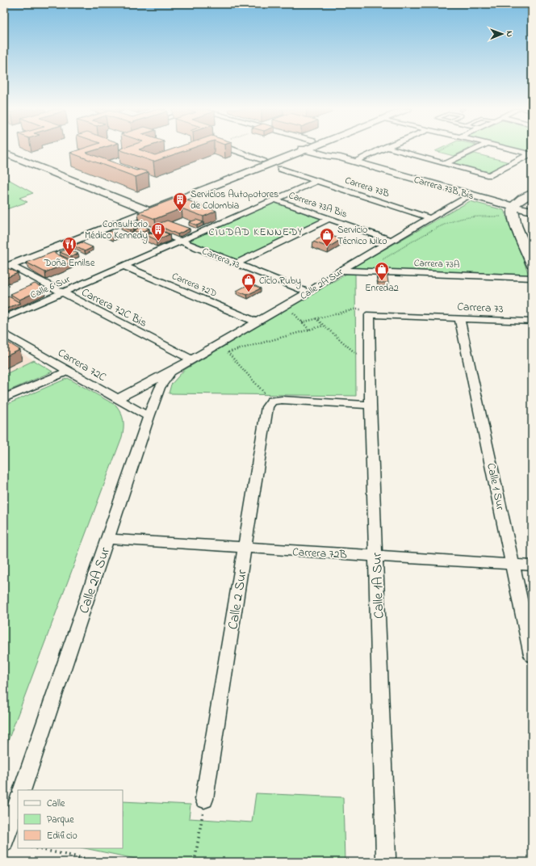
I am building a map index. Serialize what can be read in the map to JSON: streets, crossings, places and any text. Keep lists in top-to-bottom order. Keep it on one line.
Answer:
{"streets":{"main road":["Carrera 73B Bis"],"street":["Carrera 73B","Carrera 73A Bis","Carrera 73","Carrera 73A","Calle 2A Sur","Carrera 72D","Calle 6 Sur","Carrera 72C Bis","Carrera 72C","Calle 1 Sur","Carrera 72B","Calle 1A Sur","Calle 2 Sur"]},"crossings":[["Carrera 73B","Calle 2A Sur"],["Carrera 73B","Calle 6 Sur"],["Carrera 73B Bis","Calle 2A Sur"],["Carrera 73A Bis","Calle 2A Sur"],["Carrera 73A Bis","Calle 6 Sur"],["Carrera 73","Calle 2A Sur"],["Carrera 73","Calle 6 Sur"],["Carrera 73","Calle 1 Sur"],["Carrera 73","Calle 1A Sur"],["Carrera 73A","Calle 2A Sur"],["Calle 2A Sur","Carrera 72D"],["Calle 2A Sur","Carrera 72C Bis"],["Calle 2A Sur","Carrera 72C"],["Calle 2A Sur","Carrera 72B"],["Carrera 72D","Calle 6 Sur"],["Calle 6 Sur","Carrera 72C Bis"],["Calle 1 Sur","Carrera 72B"],["Carrera 72B","Calle 1A Sur"],["Carrera 72B","Calle 2 Sur"]],"districts":["CIUDAD KENNEDY"],"places":{"building":["Servicios Autopotores de Colombia","Consultorio Médico Kennedy"],"shop":["Servicio Técnico Niko","Enreda2","Ciclo Ruby"],"restaurant":["Doña Emilse"]},"legend":["Calle","Parque","Edificio"],"north":"right"}
